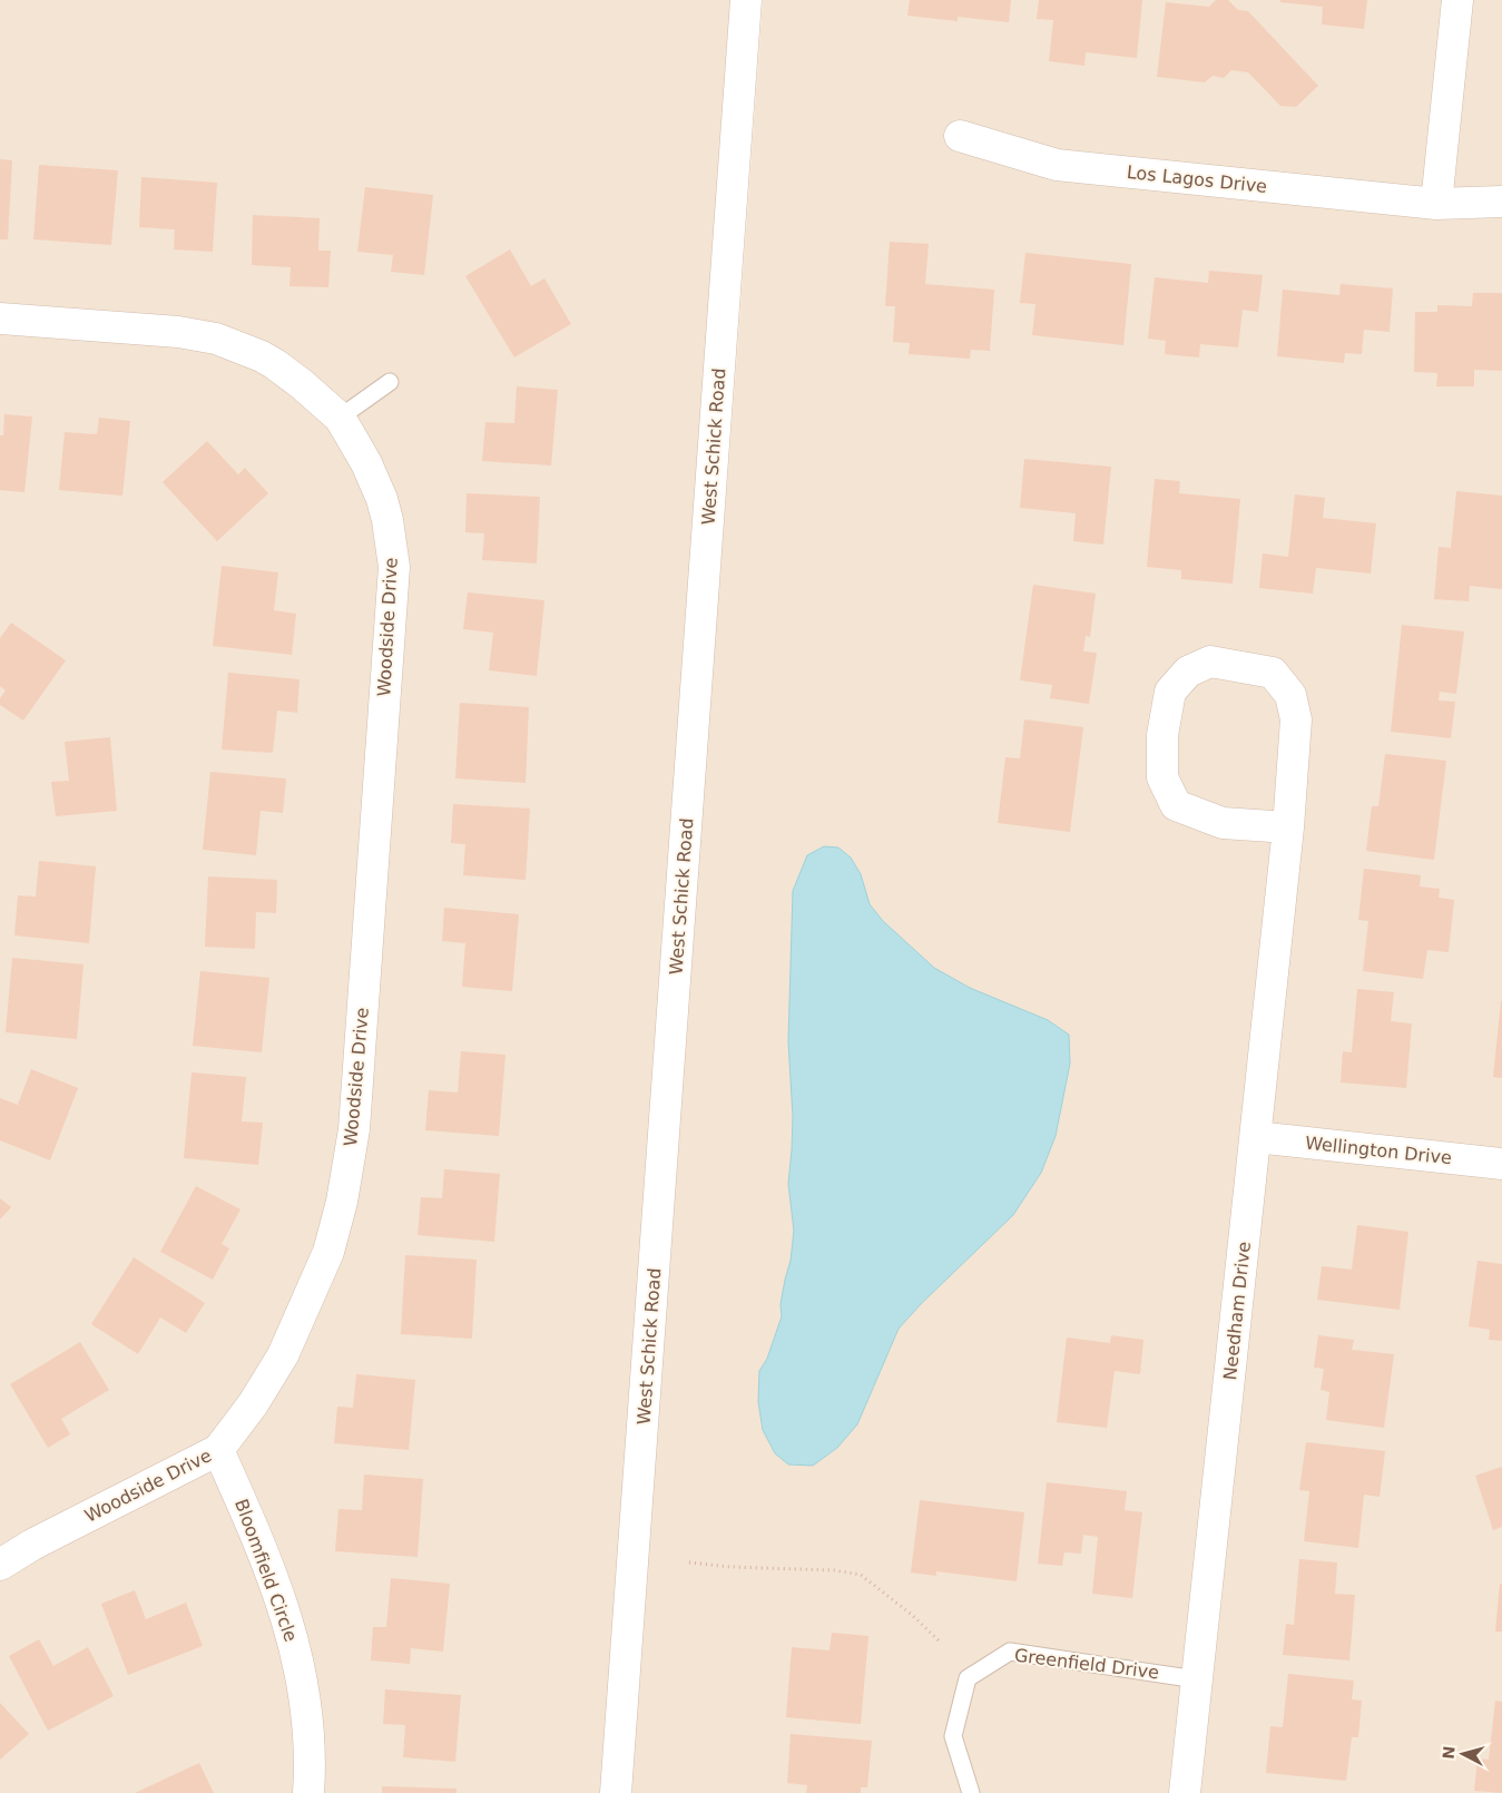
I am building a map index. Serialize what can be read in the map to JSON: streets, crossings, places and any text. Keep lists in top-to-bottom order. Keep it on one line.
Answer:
{"streets":{"street":["Los Lagos Drive","West Schick Road","Woodside Drive","Wellington Drive","Needham Drive","Bloomfield Circle"],"lane":["Greenfield Drive"]},"crossings":[["Woodside Drive","Bloomfield Circle"],["Wellington Drive","Needham Drive"],["Needham Drive","Greenfield Drive"]],"north":"left"}
